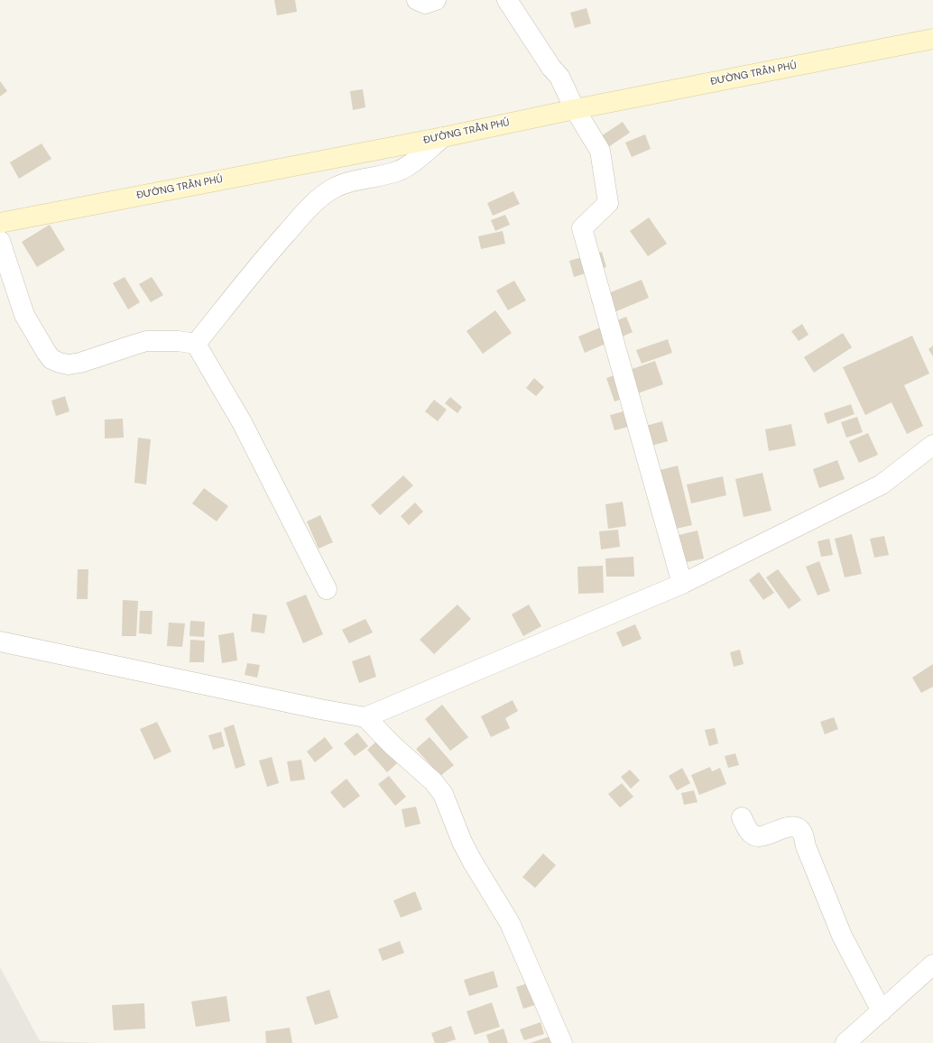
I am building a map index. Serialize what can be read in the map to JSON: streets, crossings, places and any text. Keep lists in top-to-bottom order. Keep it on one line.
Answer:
{"streets":{"main road":["ĐƯỜNG TRẦN PHÚ"]}}
